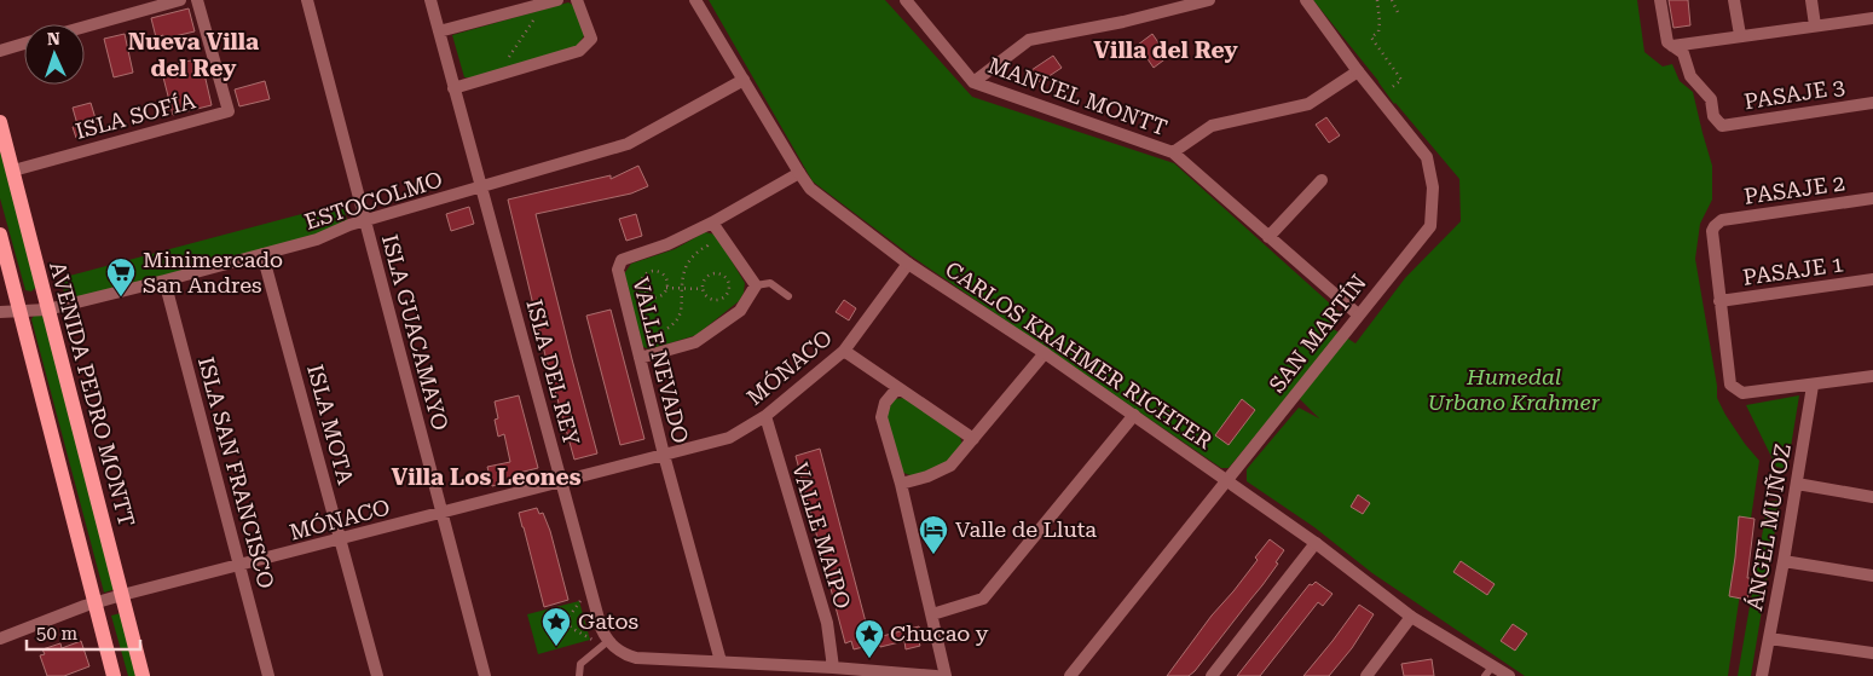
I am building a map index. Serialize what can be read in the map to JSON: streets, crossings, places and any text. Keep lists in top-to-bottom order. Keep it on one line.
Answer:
{"streets":{"main road":["AVENIDA PEDRO MONTT"],"street":["PASAJE 3","MANUEL MONTT","ISLA SOFÍA","PASAJE 2","ESTOCOLMO","PASAJE 1","ISLA GUACAMAYO","SAN MARTÍN","CARLOS KRAHMER RICHTER","VALLE NEVADO","MÓNACO","ISLA DEL REY","ISLA MOTA","ISLA SAN FRANCISCO","ÁNGEL MUÑOZ","VALLE MAIPO"]},"crossings":[["MANUEL MONTT","SAN MARTÍN"],["ISLA SOFÍA","AVENIDA PEDRO MONTT"],["PASAJE 2","PASAJE 1"],["ESTOCOLMO","ISLA GUACAMAYO"],["ESTOCOLMO","CARLOS KRAHMER RICHTER"],["ESTOCOLMO","ISLA DEL REY"],["ESTOCOLMO","AVENIDA PEDRO MONTT"],["ESTOCOLMO","ISLA MOTA"],["ESTOCOLMO","ISLA SAN FRANCISCO"],["ISLA GUACAMAYO","MÓNACO"],["SAN MARTÍN","CARLOS KRAHMER RICHTER"],["CARLOS KRAHMER RICHTER","VALLE NEVADO"],["CARLOS KRAHMER RICHTER","MÓNACO"],["VALLE NEVADO","MÓNACO"],["MÓNACO","ISLA DEL REY"],["MÓNACO","AVENIDA PEDRO MONTT"],["MÓNACO","ISLA MOTA"],["MÓNACO","ISLA SAN FRANCISCO"],["MÓNACO","VALLE MAIPO"]],"districts":["Nueva Villa del Rey","Villa del Rey","Villa Los Leones"],"parks":["Humedal Urbano Krahmer"],"places":{"supermarket":["Minimercado San Andres"],"hotel":["Valle de Lluta"],"place":["Gatos","Chucao y"]},"scale_bar":"50 m","north":"top"}
